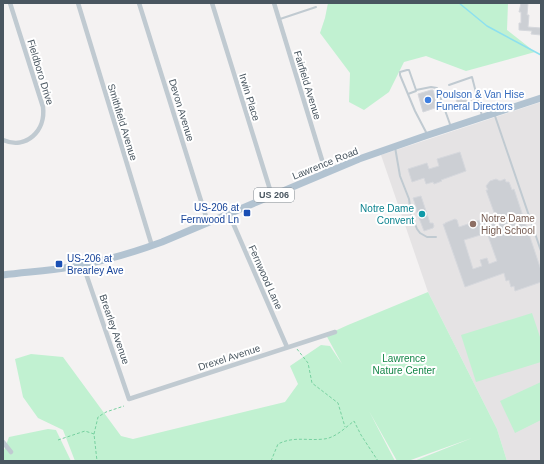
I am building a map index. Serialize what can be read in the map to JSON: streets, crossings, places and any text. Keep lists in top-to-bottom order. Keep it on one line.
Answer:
{"streets":{"main road":["Lawrence Road","US 206"],"street":["Fieldboro Drive","Fairfield Avenue","Irwin Place","Devon Avenue","Smithfield Avenue","Fernwood Lane","Brearley Avenue","Drexel Avenue"]},"crossings":[["Fairfield Avenue","Lawrence Road"],["Irwin Place","Lawrence Road"],["Devon Avenue","Lawrence Road"],["Smithfield Avenue","Lawrence Road"],["Lawrence Road","Fernwood Lane"],["Lawrence Road","Brearley Avenue"],["Fernwood Lane","Drexel Avenue"],["Brearley Avenue","Drexel Avenue"]],"parks":["Lawrence Nature Center"],"places":{"other":["Poulson & Van Hise Funeral Directors","Notre Dame Convent","Notre Dame High School"],"transit":["US-206 at Fernwood Ln","US-206 at Brearley Ave"]}}
